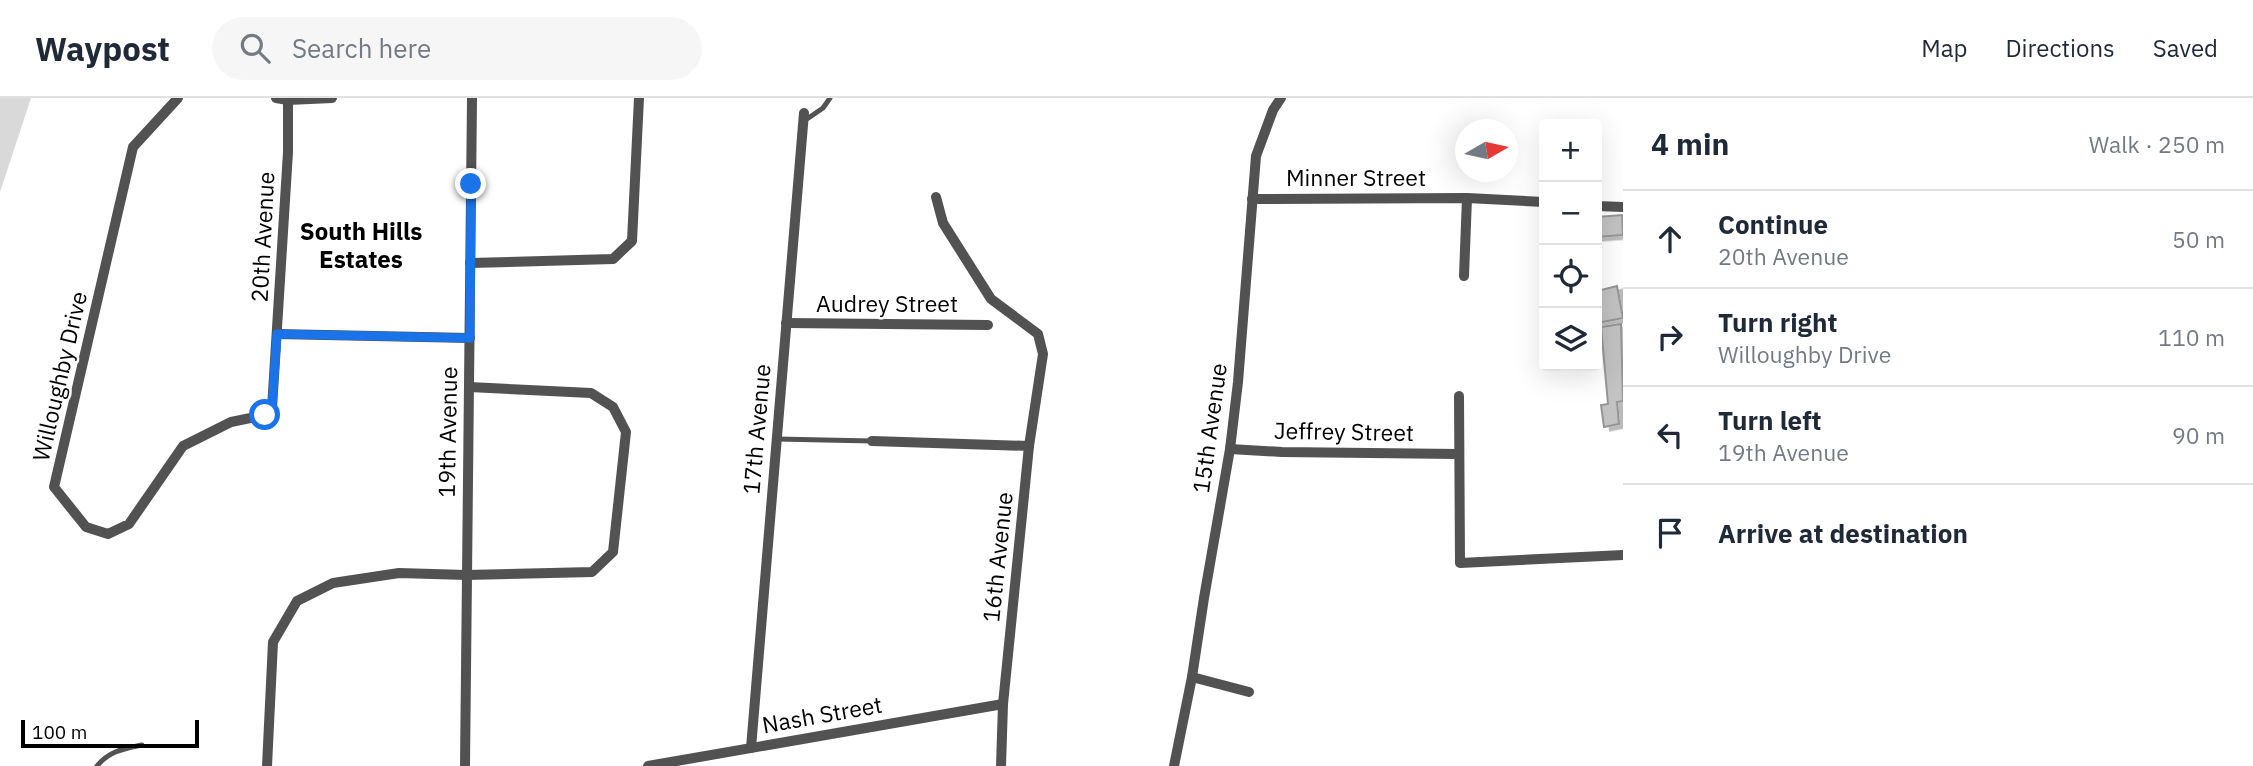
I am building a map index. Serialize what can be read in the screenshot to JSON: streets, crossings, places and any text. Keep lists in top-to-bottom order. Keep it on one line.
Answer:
{"streets":{"street":["Minner Street","20th Avenue","Audrey Street","Willoughby Drive","15th Avenue","17th Avenue","Jeffrey Street","19th Avenue","16th Avenue","Nash Street"]},"crossings":[["Minner Street","15th Avenue"],["20th Avenue","Willoughby Drive"],["Audrey Street","17th Avenue"],["15th Avenue","Jeffrey Street"],["17th Avenue","Nash Street"],["16th Avenue","Nash Street"]],"districts":["South Hills Estates"],"scale_bar":"100 m","north":"right","page":{"header":"Waypost","search":"Search here","nav":["Map","Directions","Saved"],"heading":["4 min","Walk · 250 m"],"map_buttons":["+","−"],"list":[["Continue","20th Avenue","50 m"],["Turn right","Willoughby Drive","110 m"],["Turn left","19th Avenue","90 m"],"Arrive at destination"],"scale":"100 m"}}
